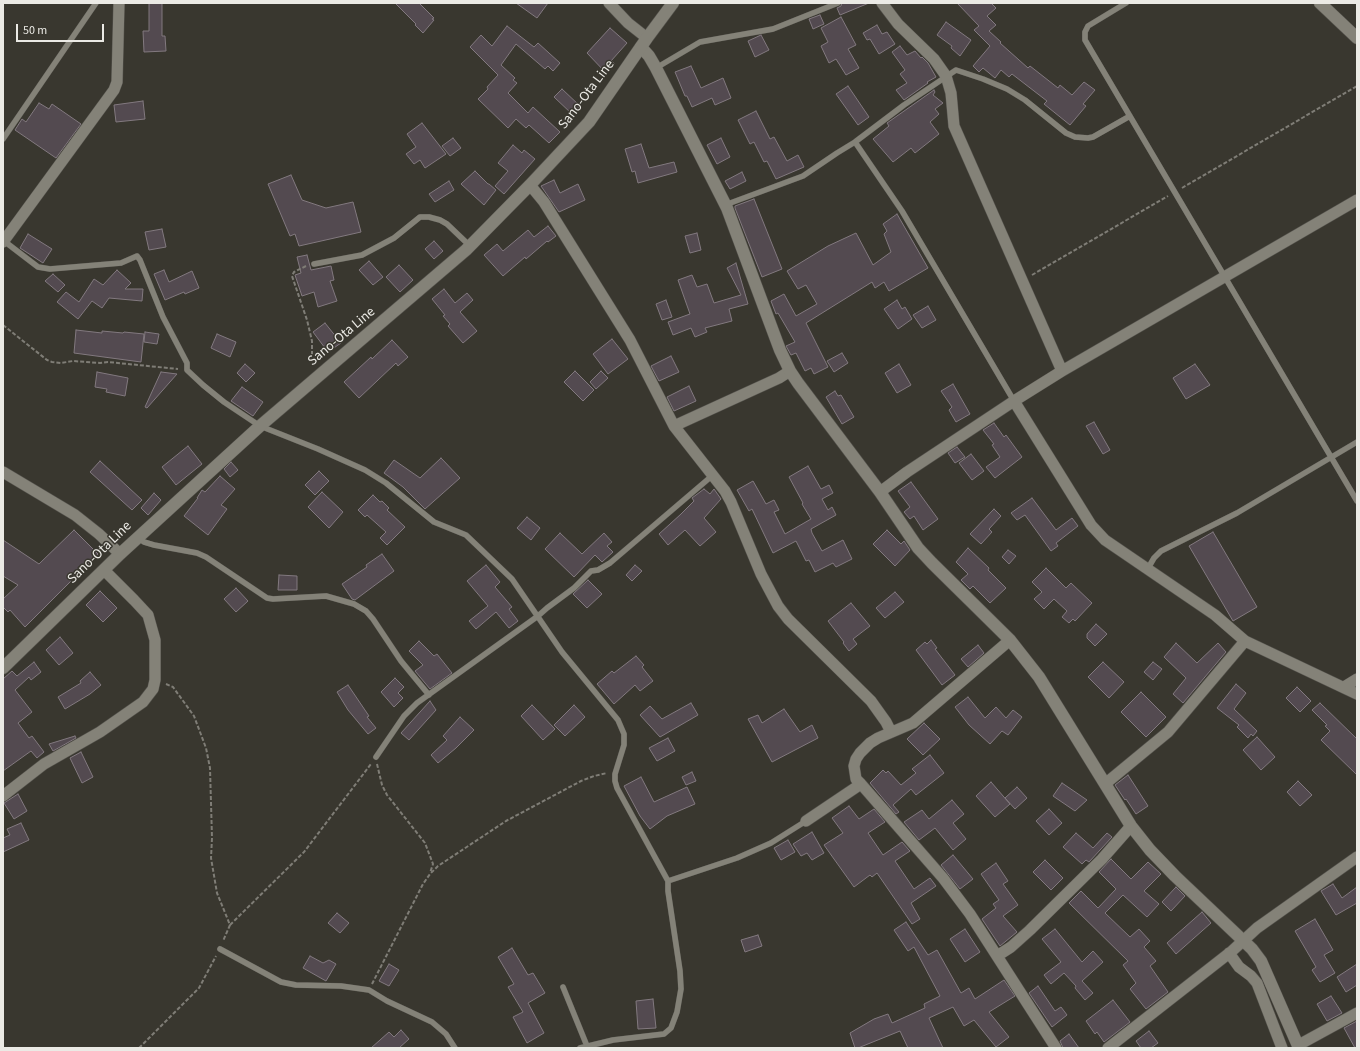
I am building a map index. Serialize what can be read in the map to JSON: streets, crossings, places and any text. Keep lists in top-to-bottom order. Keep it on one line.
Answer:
{"streets":{"street":["Sano-Ota Line"]},"scale_bar":"50 m"}
